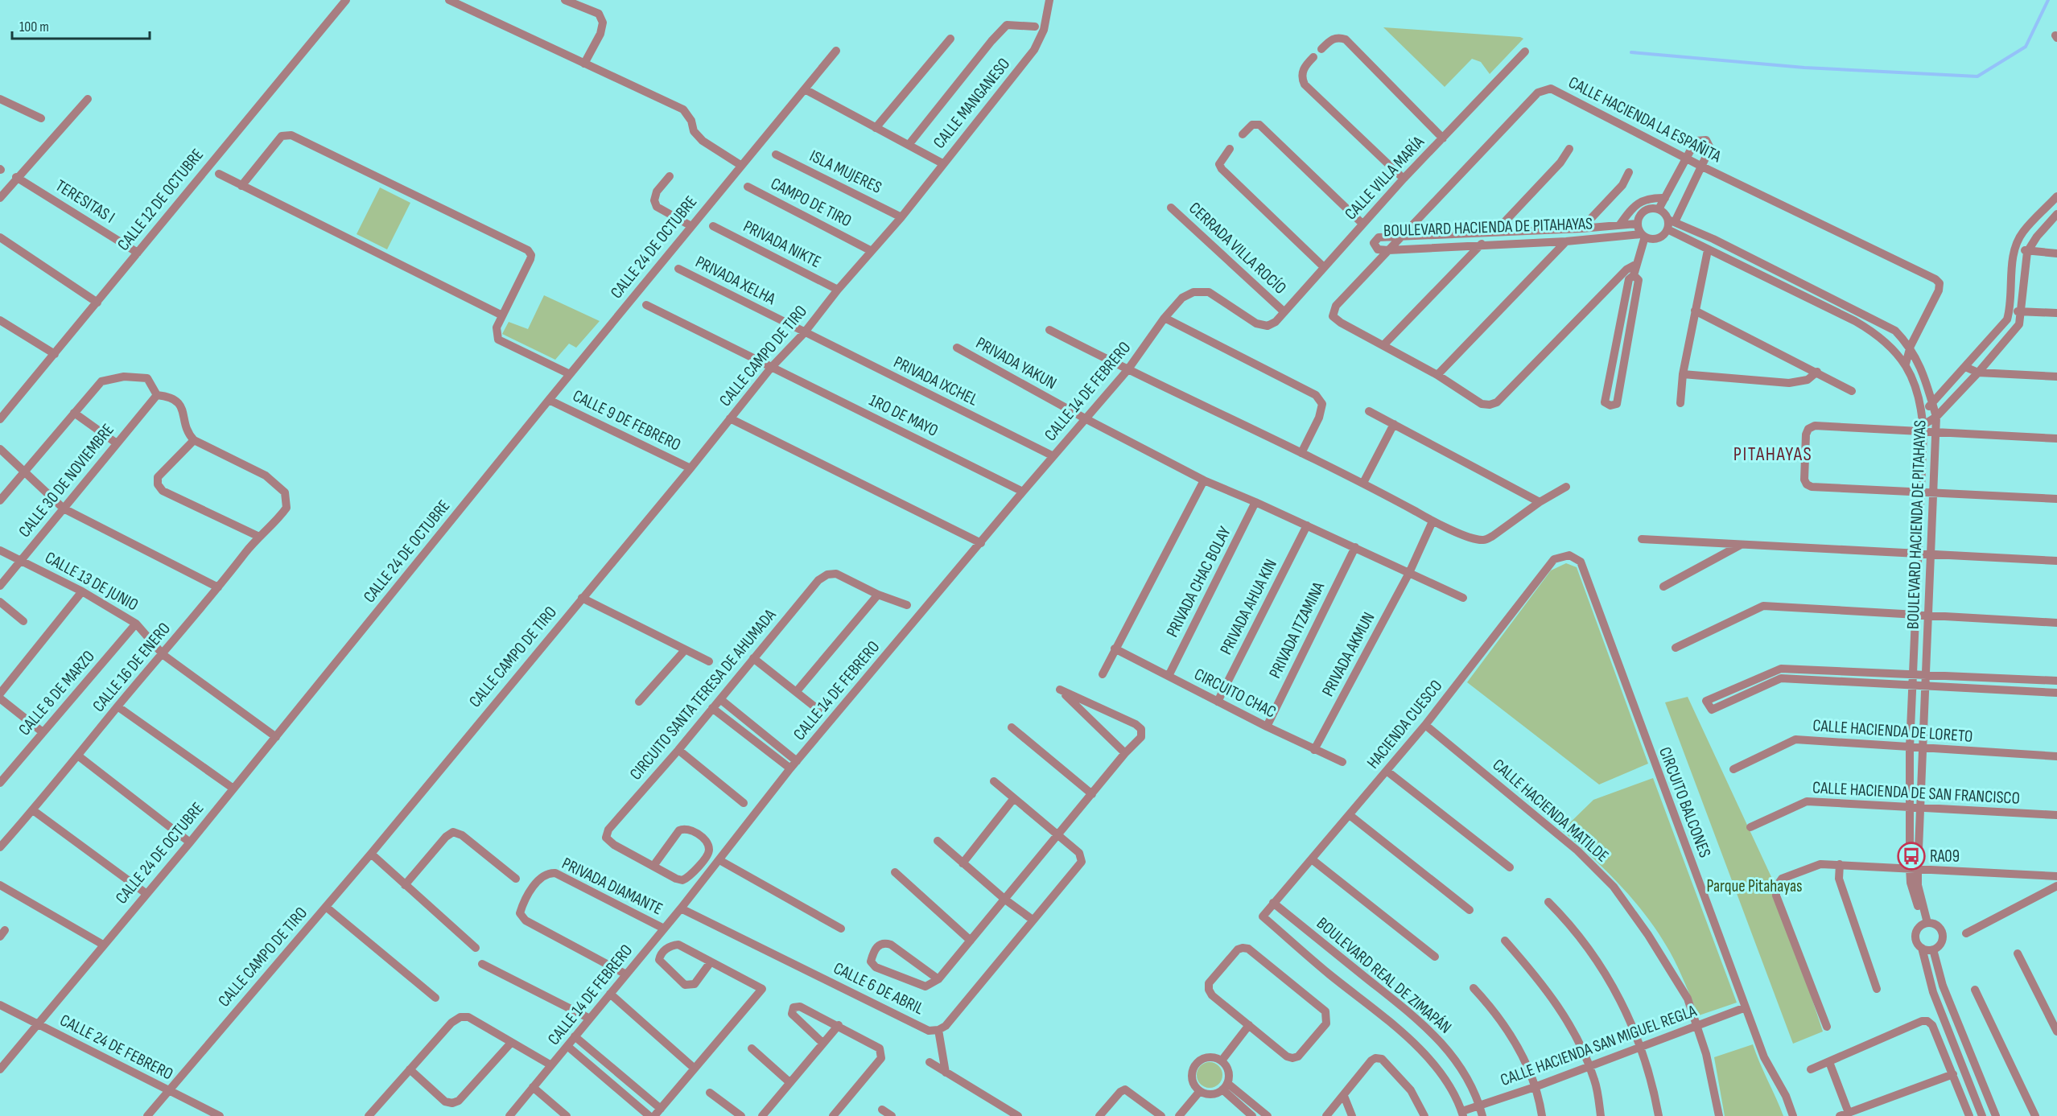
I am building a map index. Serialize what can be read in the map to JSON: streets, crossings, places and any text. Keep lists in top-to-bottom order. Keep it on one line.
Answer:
{"streets":{"street":["CALLE MANGANESO","CALLE HACIENDA LA ESPAÑITA","ISLA MUJERES","CALLE VILLA MARÍA","CALLE 12 DE OCTUBRE","TERESITAS I","CAMPO DE TIRO","BOULEVARD HACIENDA DE PITAHAYAS","PRIVADA NIKTE","CALLE 24 DE OCTUBRE","CERRADA VILLA ROCÍO","PRIVADA XELHA","CALLE CAMPO DE TIRO","PRIVADA YAKUN","PRIVADA IXCHEL","CALLE 14 DE FEBRERO","1RO DE MAYO","CALLE 9 DE FEBRERO","CALLE 30 DE NOVIEMBRE","CALLE 13 DE JUNIO","PRIVADA CHAC BOLAY","PRIVADA AHUA KIN","PRIVADA ITZAMINA","PRIVADA AKMUN","CALLE 16 DE ENERO","CALLE 8 DE MARZO","CIRCUITO CHAC","CIRCUITO SANTA TERESA DE AHUMADA","HACIENDA CUESCO","CALLE HACIENDA DE LORETO","CALLE HACIENDA DE SAN FRANCISCO","CIRCUITO BALCONES","CALLE HACIENDA MATILDE","PRIVADA DIAMANTE","BOULEVARD REAL DE ZIMAPÁN","CALLE 6 DE ABRIL","CALLE HACIENDA SAN MIGUEL REGLA","CALLE 24 DE FEBRERO"]},"crossings":[["CALLE MANGANESO","ISLA MUJERES"],["CALLE MANGANESO","CALLE CAMPO DE TIRO"],["CALLE HACIENDA LA ESPAÑITA","BOULEVARD HACIENDA DE PITAHAYAS"],["ISLA MUJERES","CALLE CAMPO DE TIRO"],["CALLE VILLA MARÍA","CERRADA VILLA ROCÍO"],["CALLE VILLA MARÍA","CALLE 14 DE FEBRERO"],["CALLE 12 DE OCTUBRE","TERESITAS I"],["CAMPO DE TIRO","CALLE CAMPO DE TIRO"],["BOULEVARD HACIENDA DE PITAHAYAS","CALLE HACIENDA DE LORETO"],["BOULEVARD HACIENDA DE PITAHAYAS","CALLE HACIENDA DE SAN FRANCISCO"],["PRIVADA NIKTE","CALLE CAMPO DE TIRO"],["CALLE 24 DE OCTUBRE","CALLE 9 DE FEBRERO"],["CALLE 24 DE OCTUBRE","CALLE 13 DE JUNIO"],["CALLE 24 DE OCTUBRE","CALLE 24 DE FEBRERO"],["PRIVADA XELHA","CALLE CAMPO DE TIRO"],["PRIVADA XELHA","PRIVADA IXCHEL"],["CALLE CAMPO DE TIRO","PRIVADA IXCHEL"],["CALLE CAMPO DE TIRO","1RO DE MAYO"],["CALLE CAMPO DE TIRO","CALLE 9 DE FEBRERO"],["CALLE CAMPO DE TIRO","CALLE 24 DE FEBRERO"],["PRIVADA YAKUN","CALLE 14 DE FEBRERO"],["PRIVADA YAKUN","PRIVADA CHAC BOLAY"],["PRIVADA YAKUN","PRIVADA AHUA KIN"],["PRIVADA YAKUN","PRIVADA ITZAMINA"],["PRIVADA YAKUN","PRIVADA AKMUN"],["PRIVADA IXCHEL","CALLE 14 DE FEBRERO"],["CALLE 14 DE FEBRERO","1RO DE MAYO"],["CALLE 14 DE FEBRERO","PRIVADA DIAMANTE"],["CALLE 14 DE FEBRERO","CALLE 6 DE ABRIL"],["CALLE 30 DE NOVIEMBRE","CALLE 13 DE JUNIO"],["CALLE 13 DE JUNIO","CALLE 16 DE ENERO"],["CALLE 13 DE JUNIO","CALLE 8 DE MARZO"],["PRIVADA CHAC BOLAY","CIRCUITO CHAC"],["PRIVADA AHUA KIN","CIRCUITO CHAC"],["PRIVADA ITZAMINA","CIRCUITO CHAC"],["PRIVADA AKMUN","CIRCUITO CHAC"],["HACIENDA CUESCO","CIRCUITO BALCONES"],["HACIENDA CUESCO","CALLE HACIENDA MATILDE"],["HACIENDA CUESCO","BOULEVARD REAL DE ZIMAPÁN"],["CIRCUITO BALCONES","CALLE HACIENDA SAN MIGUEL REGLA"],["CALLE HACIENDA MATILDE","CALLE HACIENDA SAN MIGUEL REGLA"],["BOULEVARD REAL DE ZIMAPÁN","CALLE HACIENDA SAN MIGUEL REGLA"]],"districts":["PITAHAYAS"],"parks":["Parque Pitahayas"],"places":{"bus stop":["RA09"]},"scale_bar":"100 m"}
